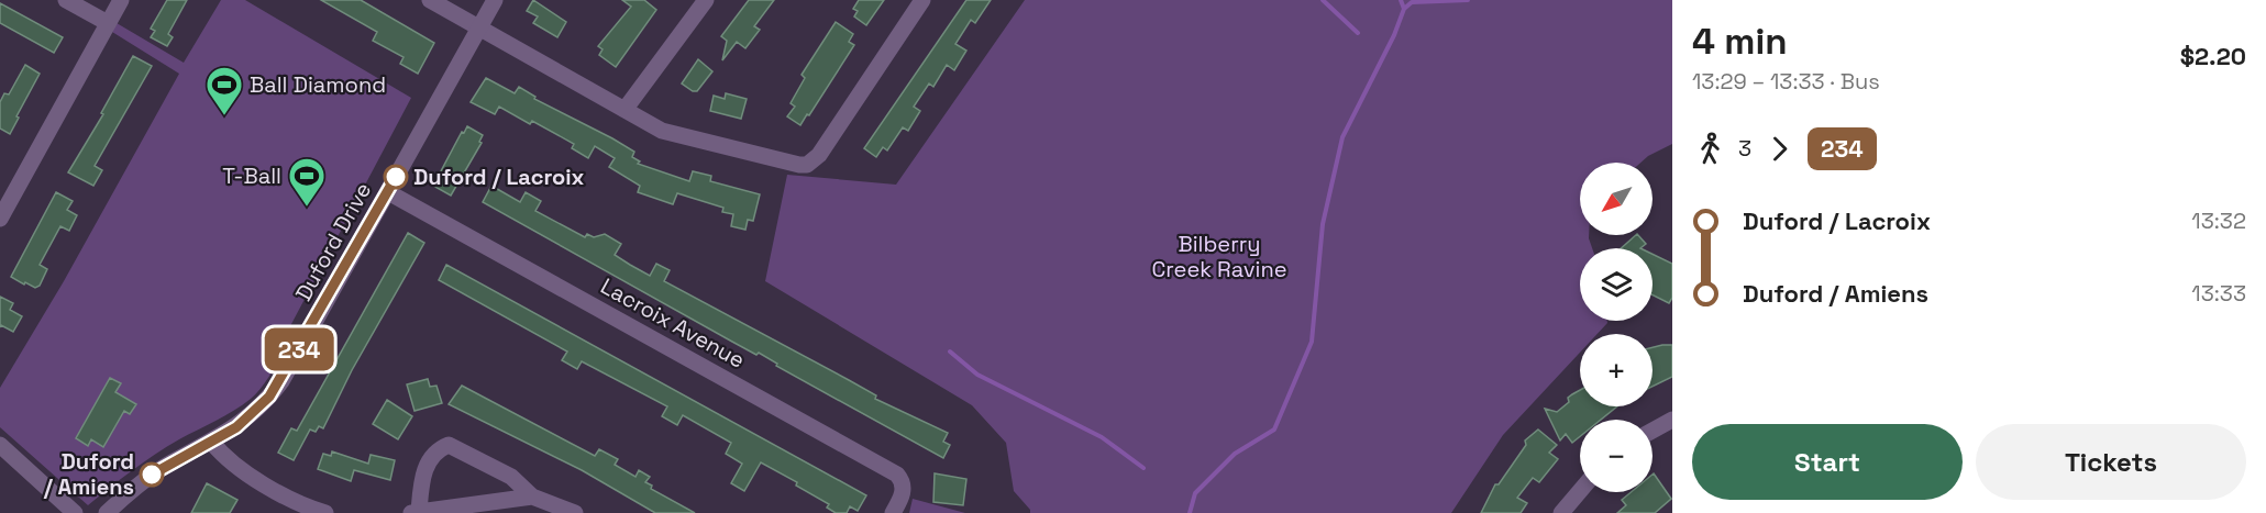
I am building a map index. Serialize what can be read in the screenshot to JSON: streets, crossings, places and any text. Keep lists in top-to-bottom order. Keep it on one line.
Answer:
{"streets":{"street":["Duford Drive","Lacroix Avenue"]},"crossings":[["Duford Drive","Lacroix Avenue"]],"parks":["Bilberry Creek Ravine"],"places":{"sports":["Ball Diamond","T-Ball"],"other":["Duford / Lacroix","Duford / Amiens"]},"lines":["bus line 234"],"north":"bottom left","page":{"on_map":"234","heading":["4 min","13:29 – 13:33 · Bus","$2.20"],"legs":["3","234"],"map_buttons":["+","−"],"list":[{"name":"Duford / Lacroix","value":"13:32"},{"name":"Duford / Amiens","value":"13:33"}],"buttons":["Start","Tickets"]}}
